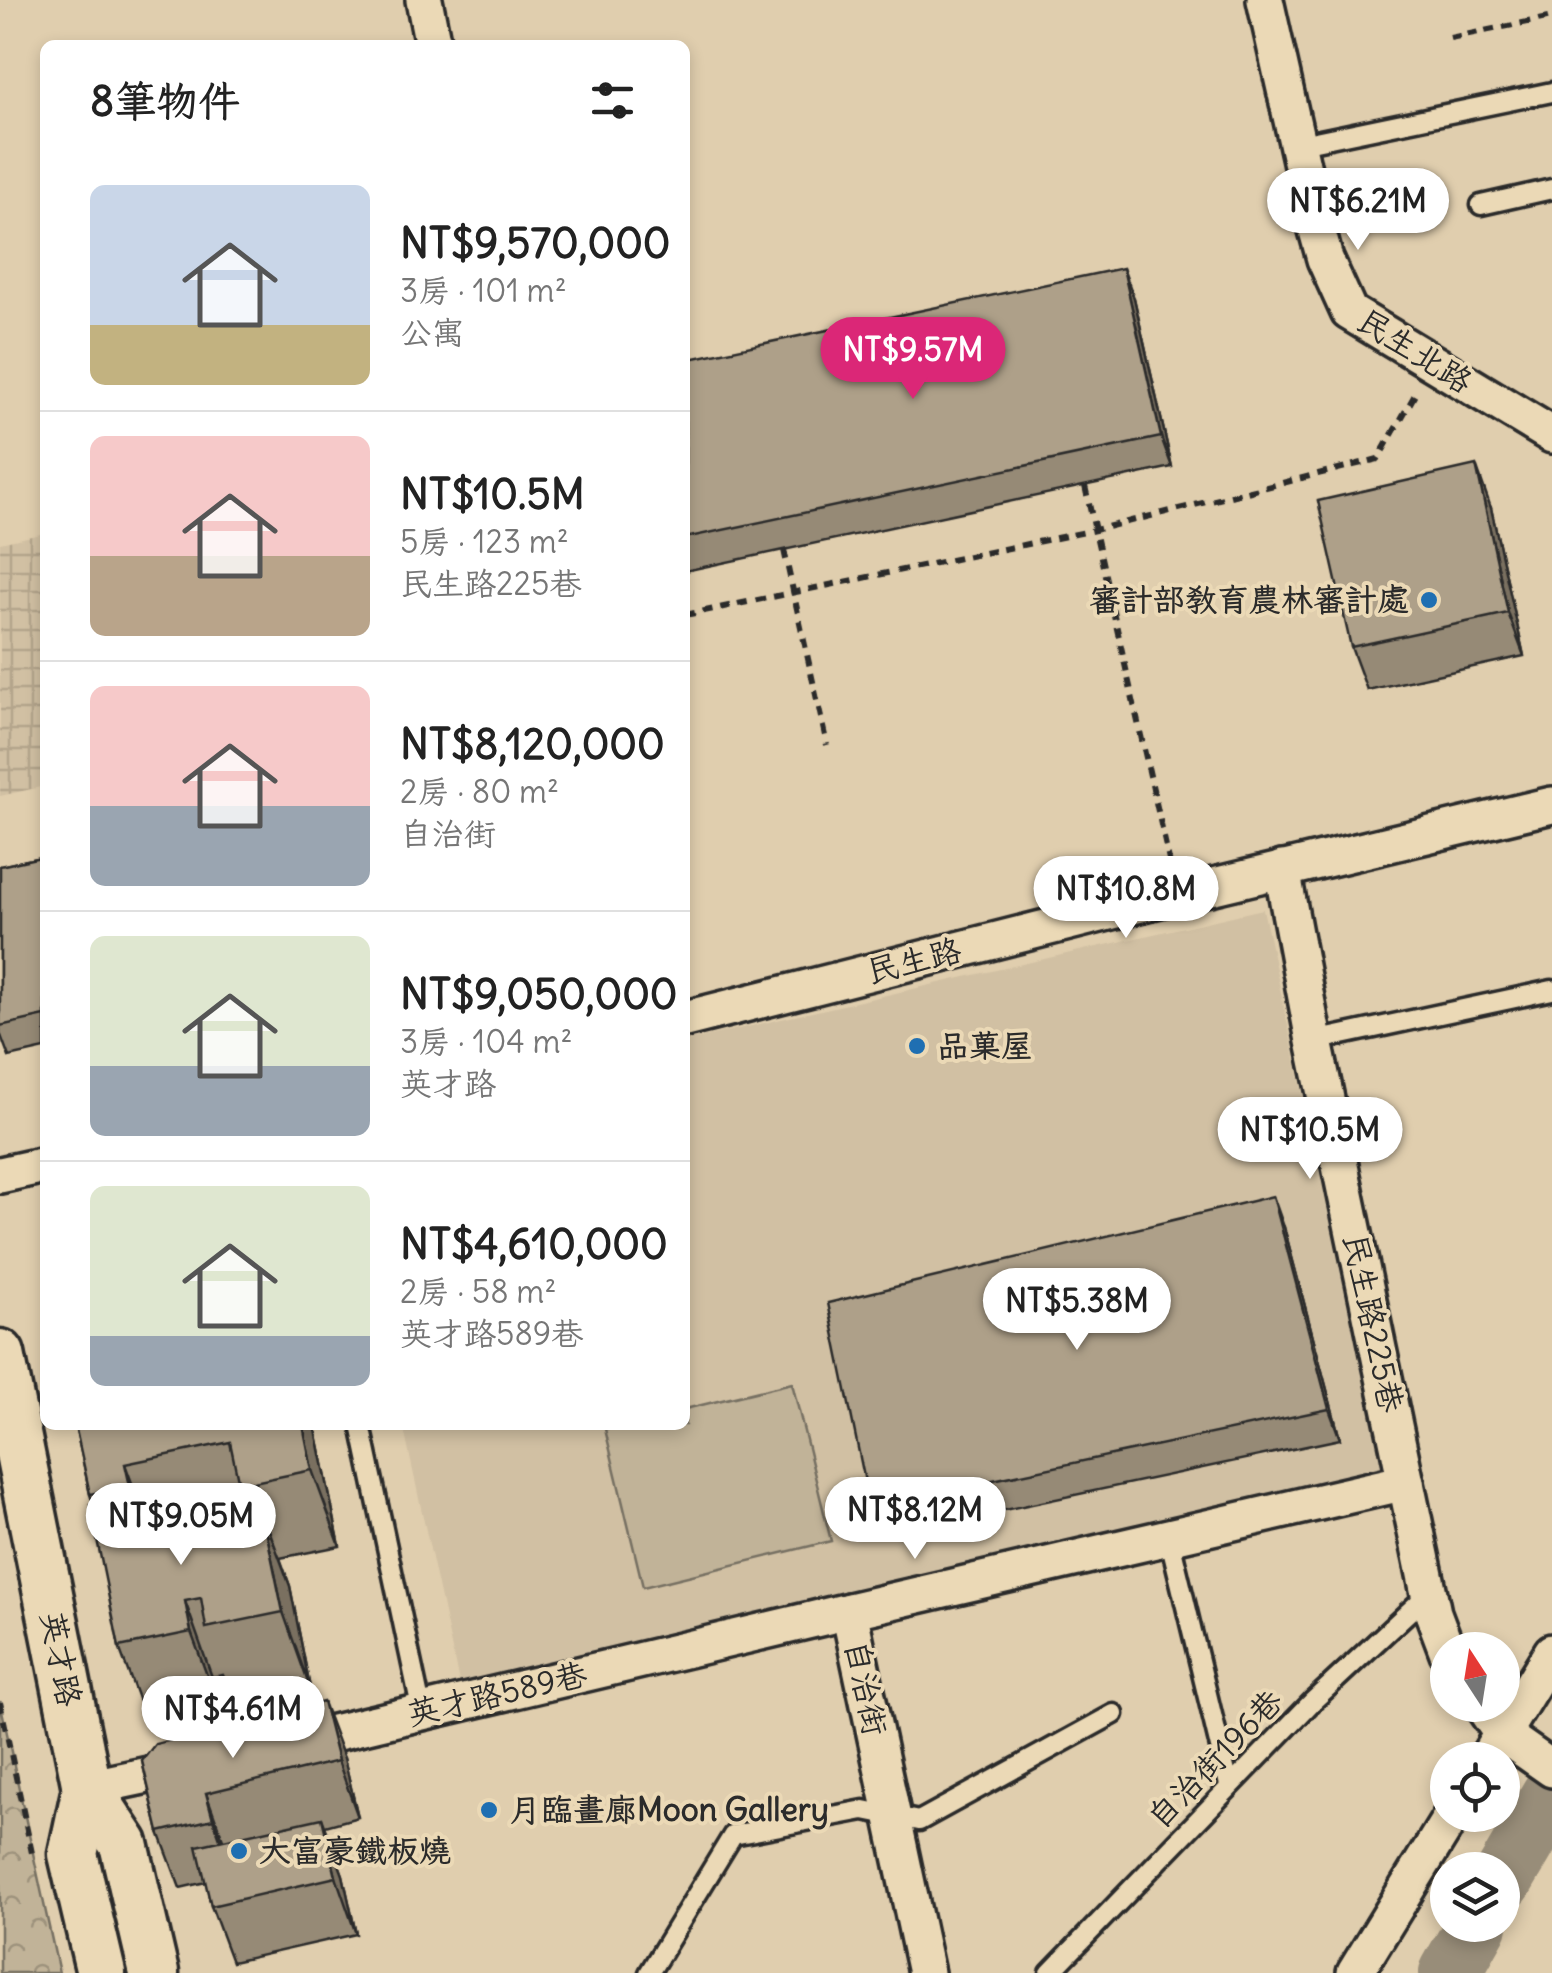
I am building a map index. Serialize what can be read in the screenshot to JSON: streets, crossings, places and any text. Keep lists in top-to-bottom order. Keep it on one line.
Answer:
{"streets":{"main road":["英才路"],"street":["民生北路","民生路","民生路225巷","自治街","英才路589巷"],"lane":["自治街196巷"]},"crossings":[["民生路","民生路225巷"],["民生路225巷","自治街"],["民生路225巷","自治街196巷"],["自治街","英才路589巷"]],"places":["審計部教育農林審計處","品菓屋","月臨畫廊Moon Gallery","大富豪鐵板燒"],"north":"top","page":{"heading":"8筆物件","list":[{"name":"NT$9,570,000","note":"3房 · 101 m² · 公寓"},{"name":"NT$10.5M","note":"5房 · 123 m² · 民生路225巷"},{"name":"NT$8,120,000","note":"2房 · 80 m² · 自治街"},{"name":"NT$9,050,000","note":"3房 · 104 m² · 英才路"},{"name":"NT$4,610,000","note":"2房 · 58 m² · 英才路589巷"}],"price":["NT$6.21M","NT$9.57M","NT$10.8M","NT$10.5M","NT$5.38M","NT$8.12M","NT$9.05M","NT$4.61M"]}}
